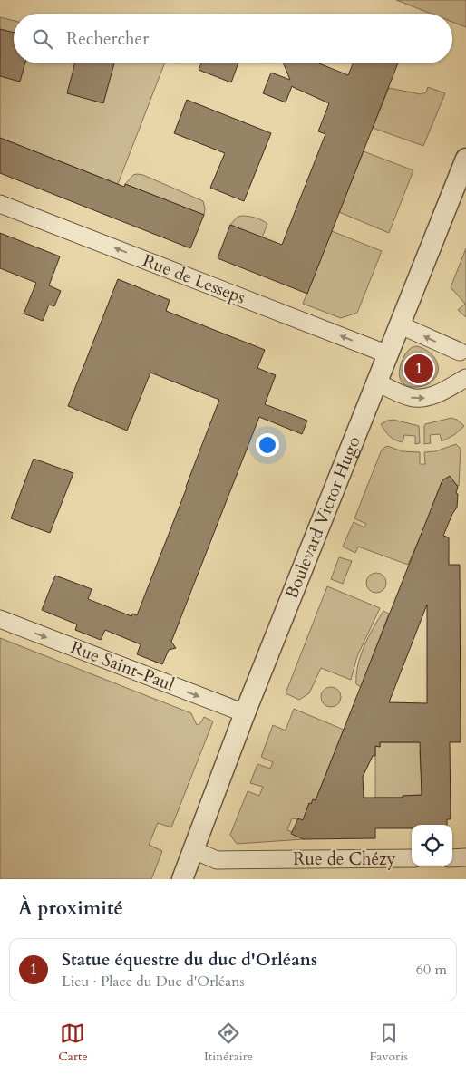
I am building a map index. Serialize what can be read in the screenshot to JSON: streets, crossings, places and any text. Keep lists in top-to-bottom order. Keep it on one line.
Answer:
{"streets":{"street":["Rue de Lesseps","Boulevard Victor Hugo","Rue Saint-Paul","Rue de Chézy"]},"crossings":[["Rue de Lesseps","Boulevard Victor Hugo"],["Boulevard Victor Hugo","Rue Saint-Paul"],["Boulevard Victor Hugo","Rue de Chézy"]],"one_way":["Rue de Lesseps","Rue Saint-Paul"],"page":{"search":"Rechercher","pins":"1","heading":"À proximité","list":[{"mark":"1","name":"Statue équestre du duc d'Orléans","note":"Lieu · Place du Duc d'Orléans","value":"60 m"}],"nav":["Carte","Itinéraire","Favoris"]}}
